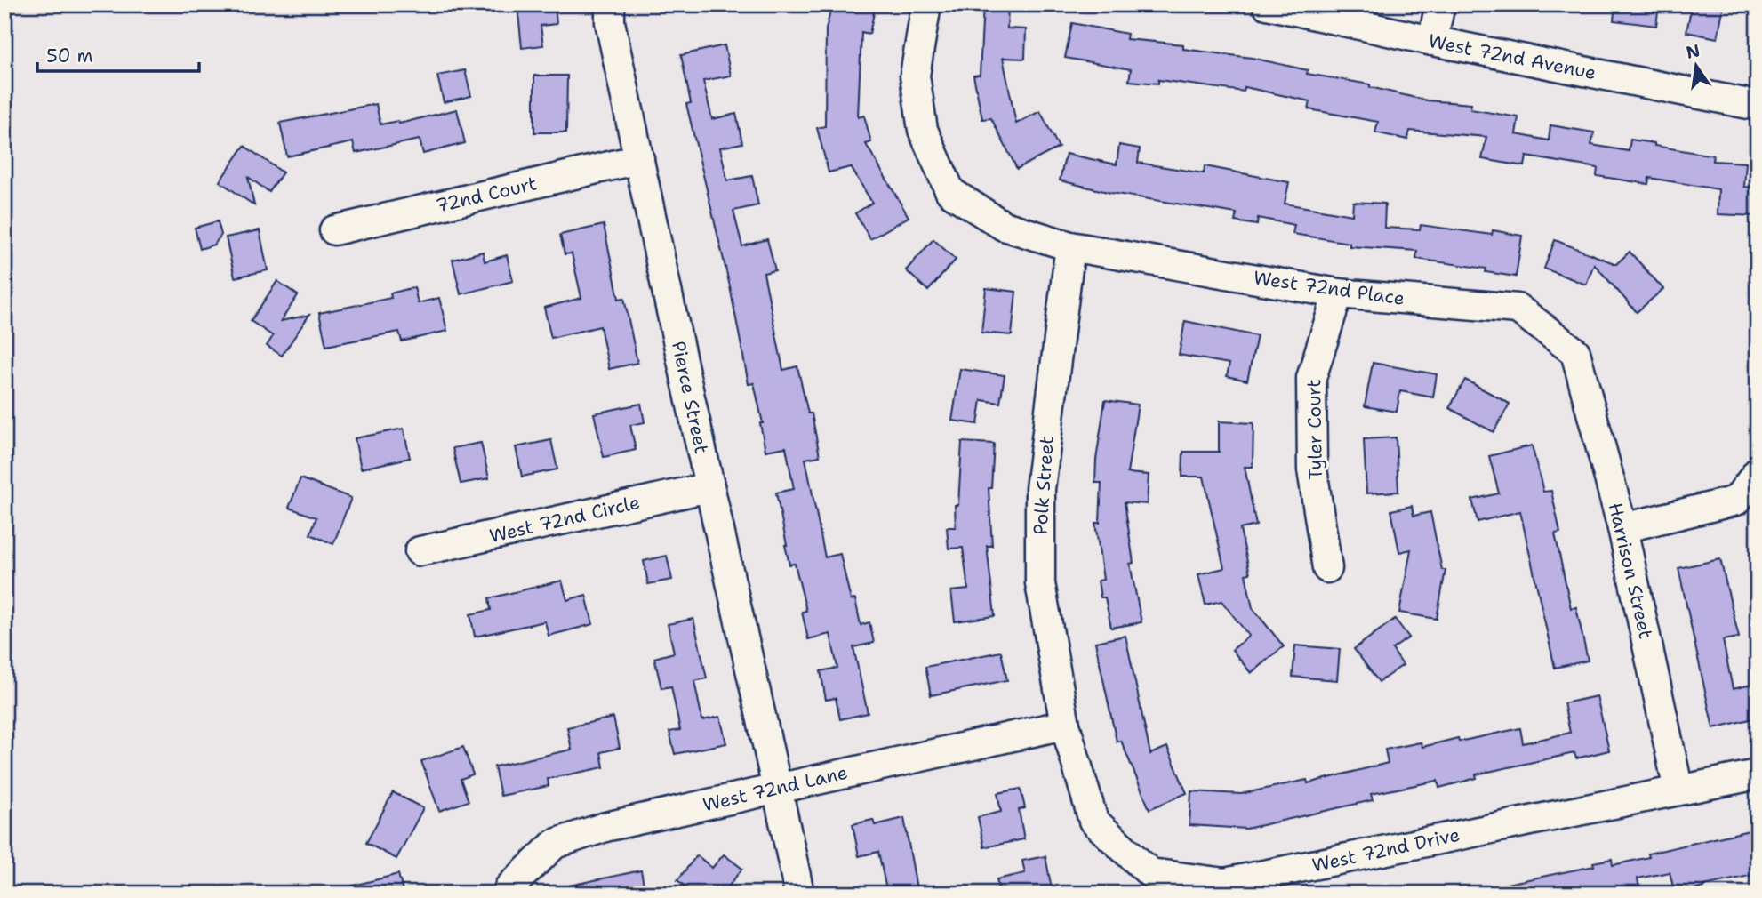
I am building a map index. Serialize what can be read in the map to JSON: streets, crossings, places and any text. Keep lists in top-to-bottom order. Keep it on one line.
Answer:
{"streets":{"street":["West 72nd Avenue","72nd Court","West 72nd Place","Pierce Street","Tyler Court","Polk Street","West 72nd Circle","Harrison Street","West 72nd Lane","West 72nd Drive"]},"crossings":[["72nd Court","Pierce Street"],["West 72nd Place","Tyler Court"],["West 72nd Place","Polk Street"],["West 72nd Place","Harrison Street"],["Pierce Street","West 72nd Circle"],["Pierce Street","West 72nd Lane"],["Polk Street","West 72nd Lane"],["Polk Street","West 72nd Drive"],["Harrison Street","West 72nd Drive"],["West 72nd Lane","West 72nd Drive"]],"scale_bar":"50 m","north":"top"}
